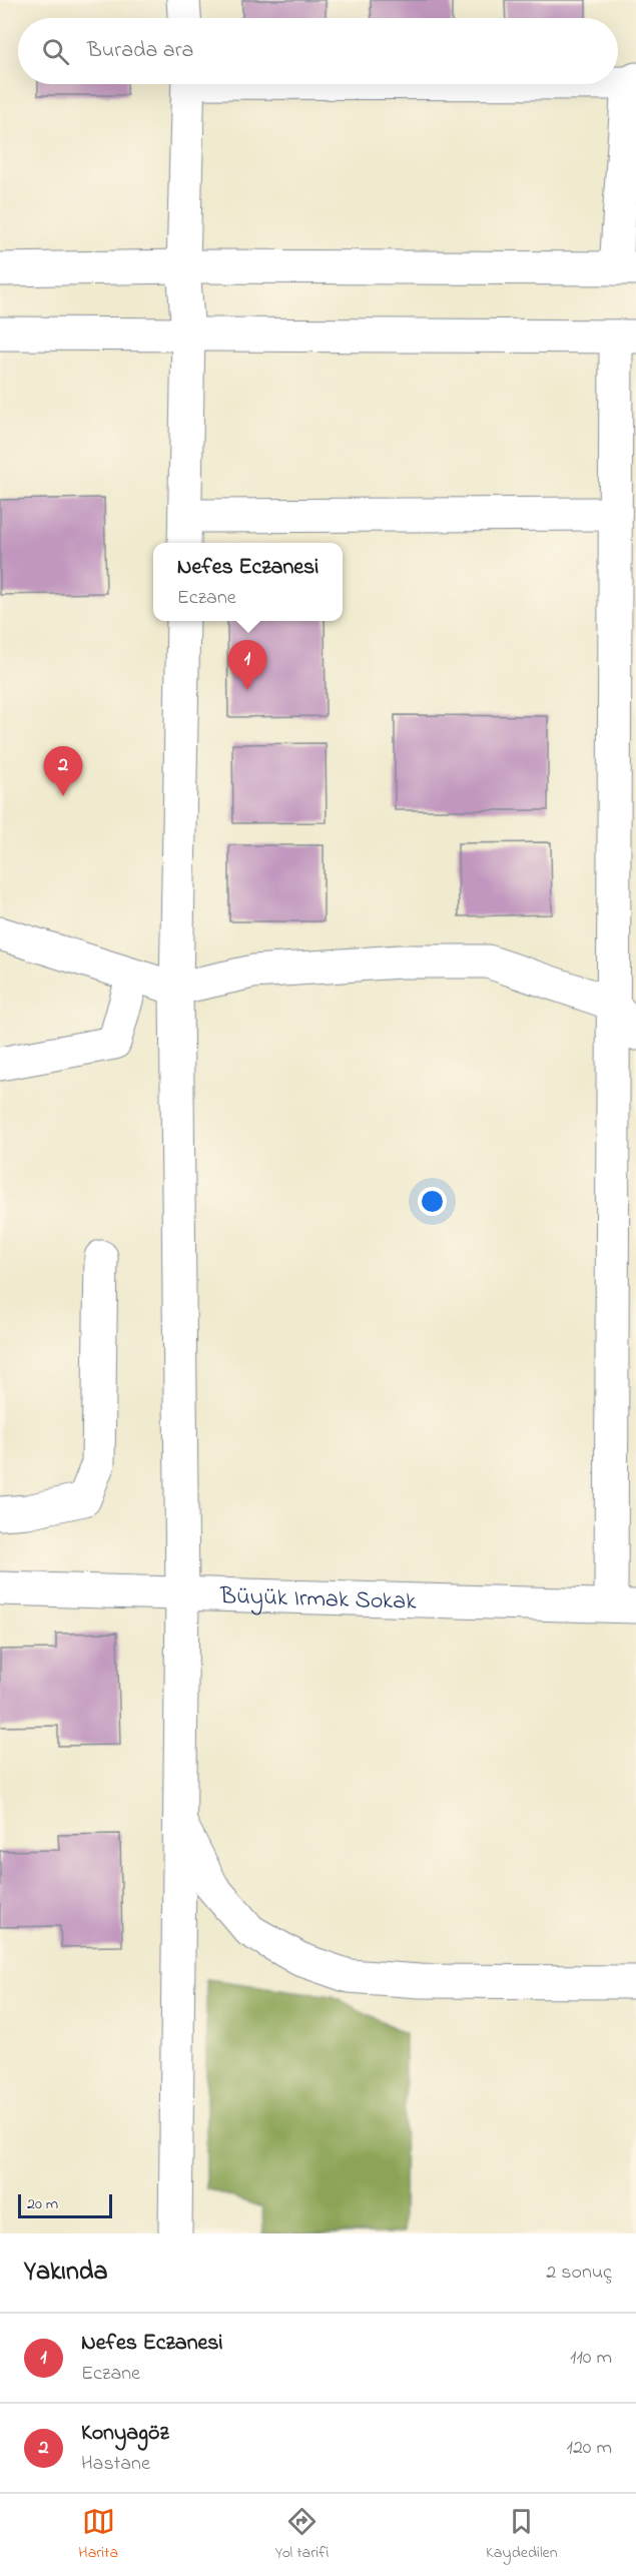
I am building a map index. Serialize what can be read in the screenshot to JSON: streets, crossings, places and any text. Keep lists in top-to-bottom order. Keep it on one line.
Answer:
{"streets":{"street":["Büyük Irmak Sokak"]},"scale_bar":"20 m","page":{"search":"Burada ara","popup":["Nefes Eczanesi","Eczane"],"pins":["1","2"],"scale":"20 m","heading":["Yakında","2 sonuç"],"list":[{"mark":"1","name":"Nefes Eczanesi","note":"Eczane","value":"110 m"},{"mark":"2","name":"Konyagöz","note":"Hastane","value":"120 m"}],"nav":["Harita","Yol tarifi","Kaydedilen"]}}
